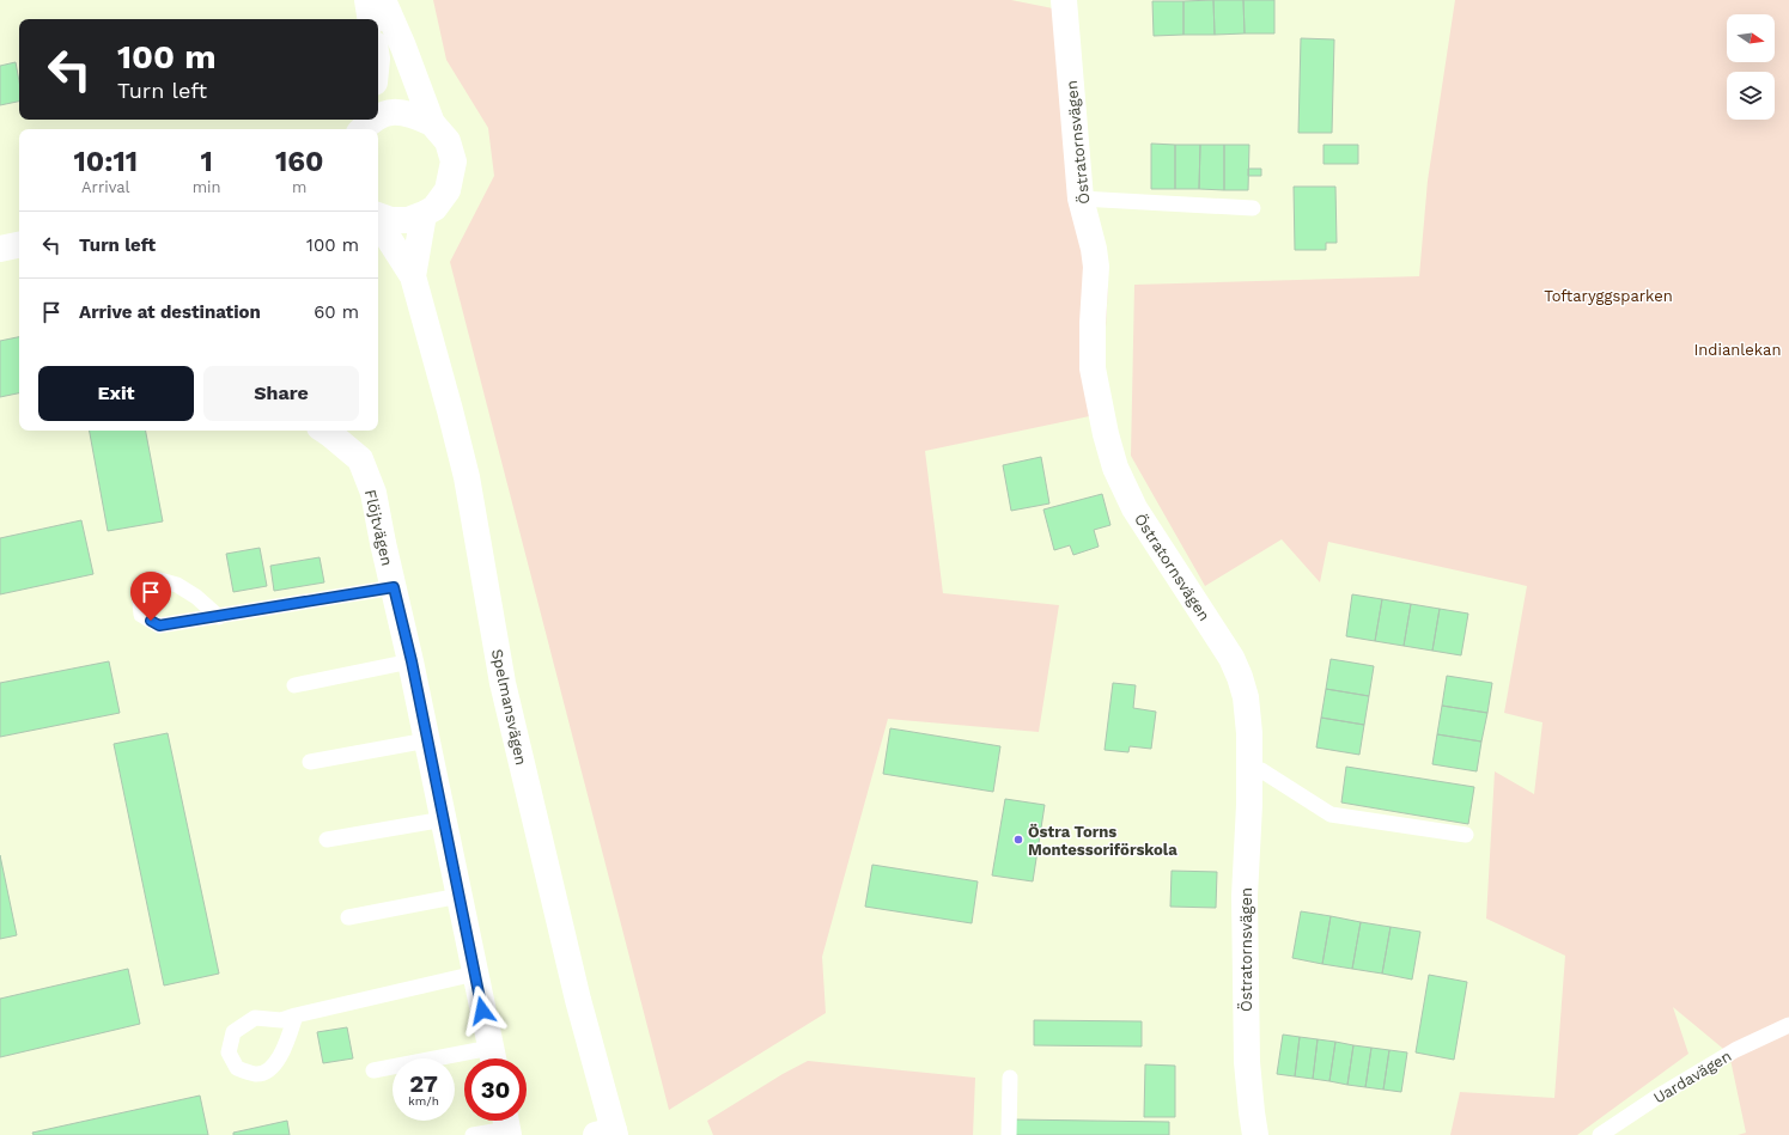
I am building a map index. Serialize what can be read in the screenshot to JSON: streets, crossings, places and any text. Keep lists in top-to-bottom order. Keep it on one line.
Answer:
{"streets":{"street":["Östratornsvägen","Flöjtvägen","Spelmansvägen"],"lane":["Uardavägen"]},"parks":["Toftaryggsparken","Indianlekan"],"places":["Östra Torns Montessoriförskola"],"north":"right","page":{"turn":["100 m","Turn left"],"eta":["10:11","Arrival","1","min","160","m"],"list":[{"name":"Turn left","value":"100 m"},{"name":"Arrive at destination","value":"60 m"}],"buttons":["Exit","Share"],"speed":"27 km/h","limit":"30"}}
